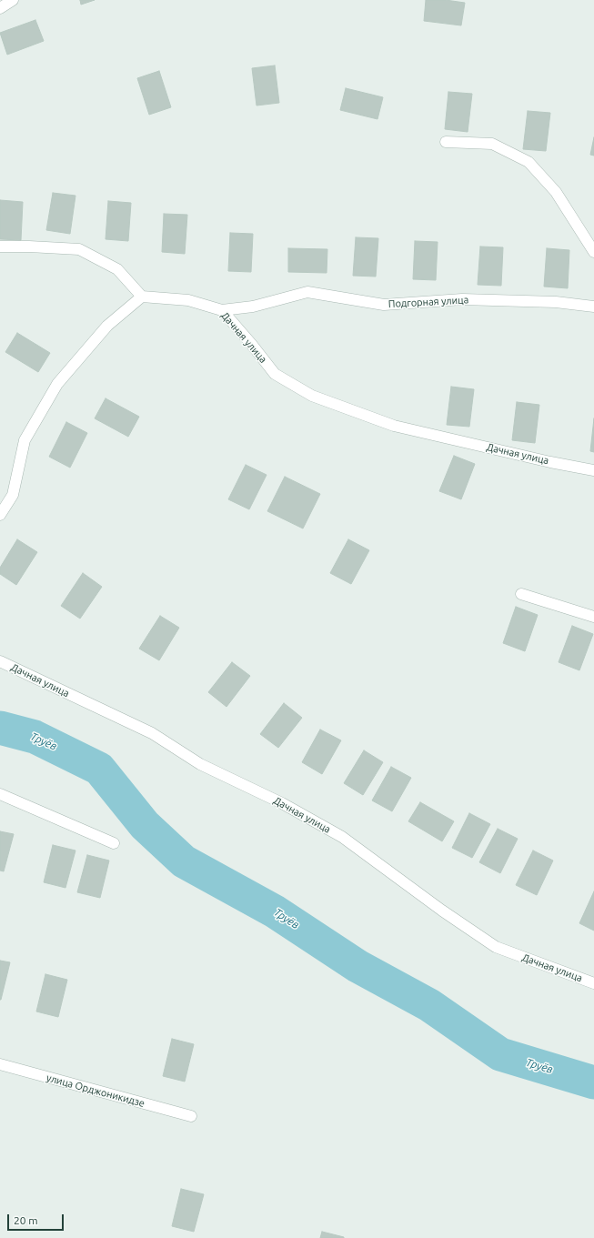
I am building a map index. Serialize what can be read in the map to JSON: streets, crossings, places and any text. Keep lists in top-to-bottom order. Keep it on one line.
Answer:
{"streets":{"street":["Подгорная улица","Дачная улица","улица Орджоникидзе"]},"crossings":[["Подгорная улица","Дачная улица"]],"water":["Труёв"],"scale_bar":"20 m"}
